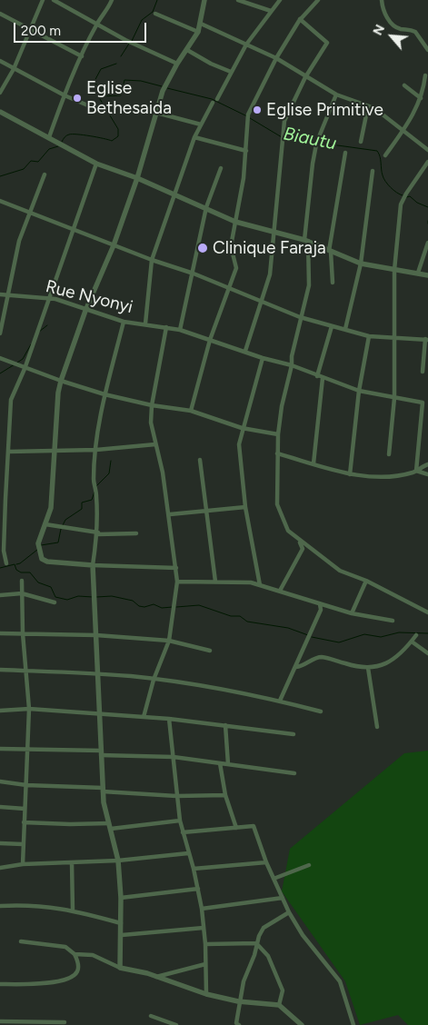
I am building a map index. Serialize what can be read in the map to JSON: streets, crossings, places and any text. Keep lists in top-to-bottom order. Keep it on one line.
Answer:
{"streets":{"street":["Rue Nyonyi"]},"water":["Biautu"],"places":["Eglise Bethesaida","Eglise Primitive","Clinique Faraja"],"scale_bar":"200 m","north":"top left"}
